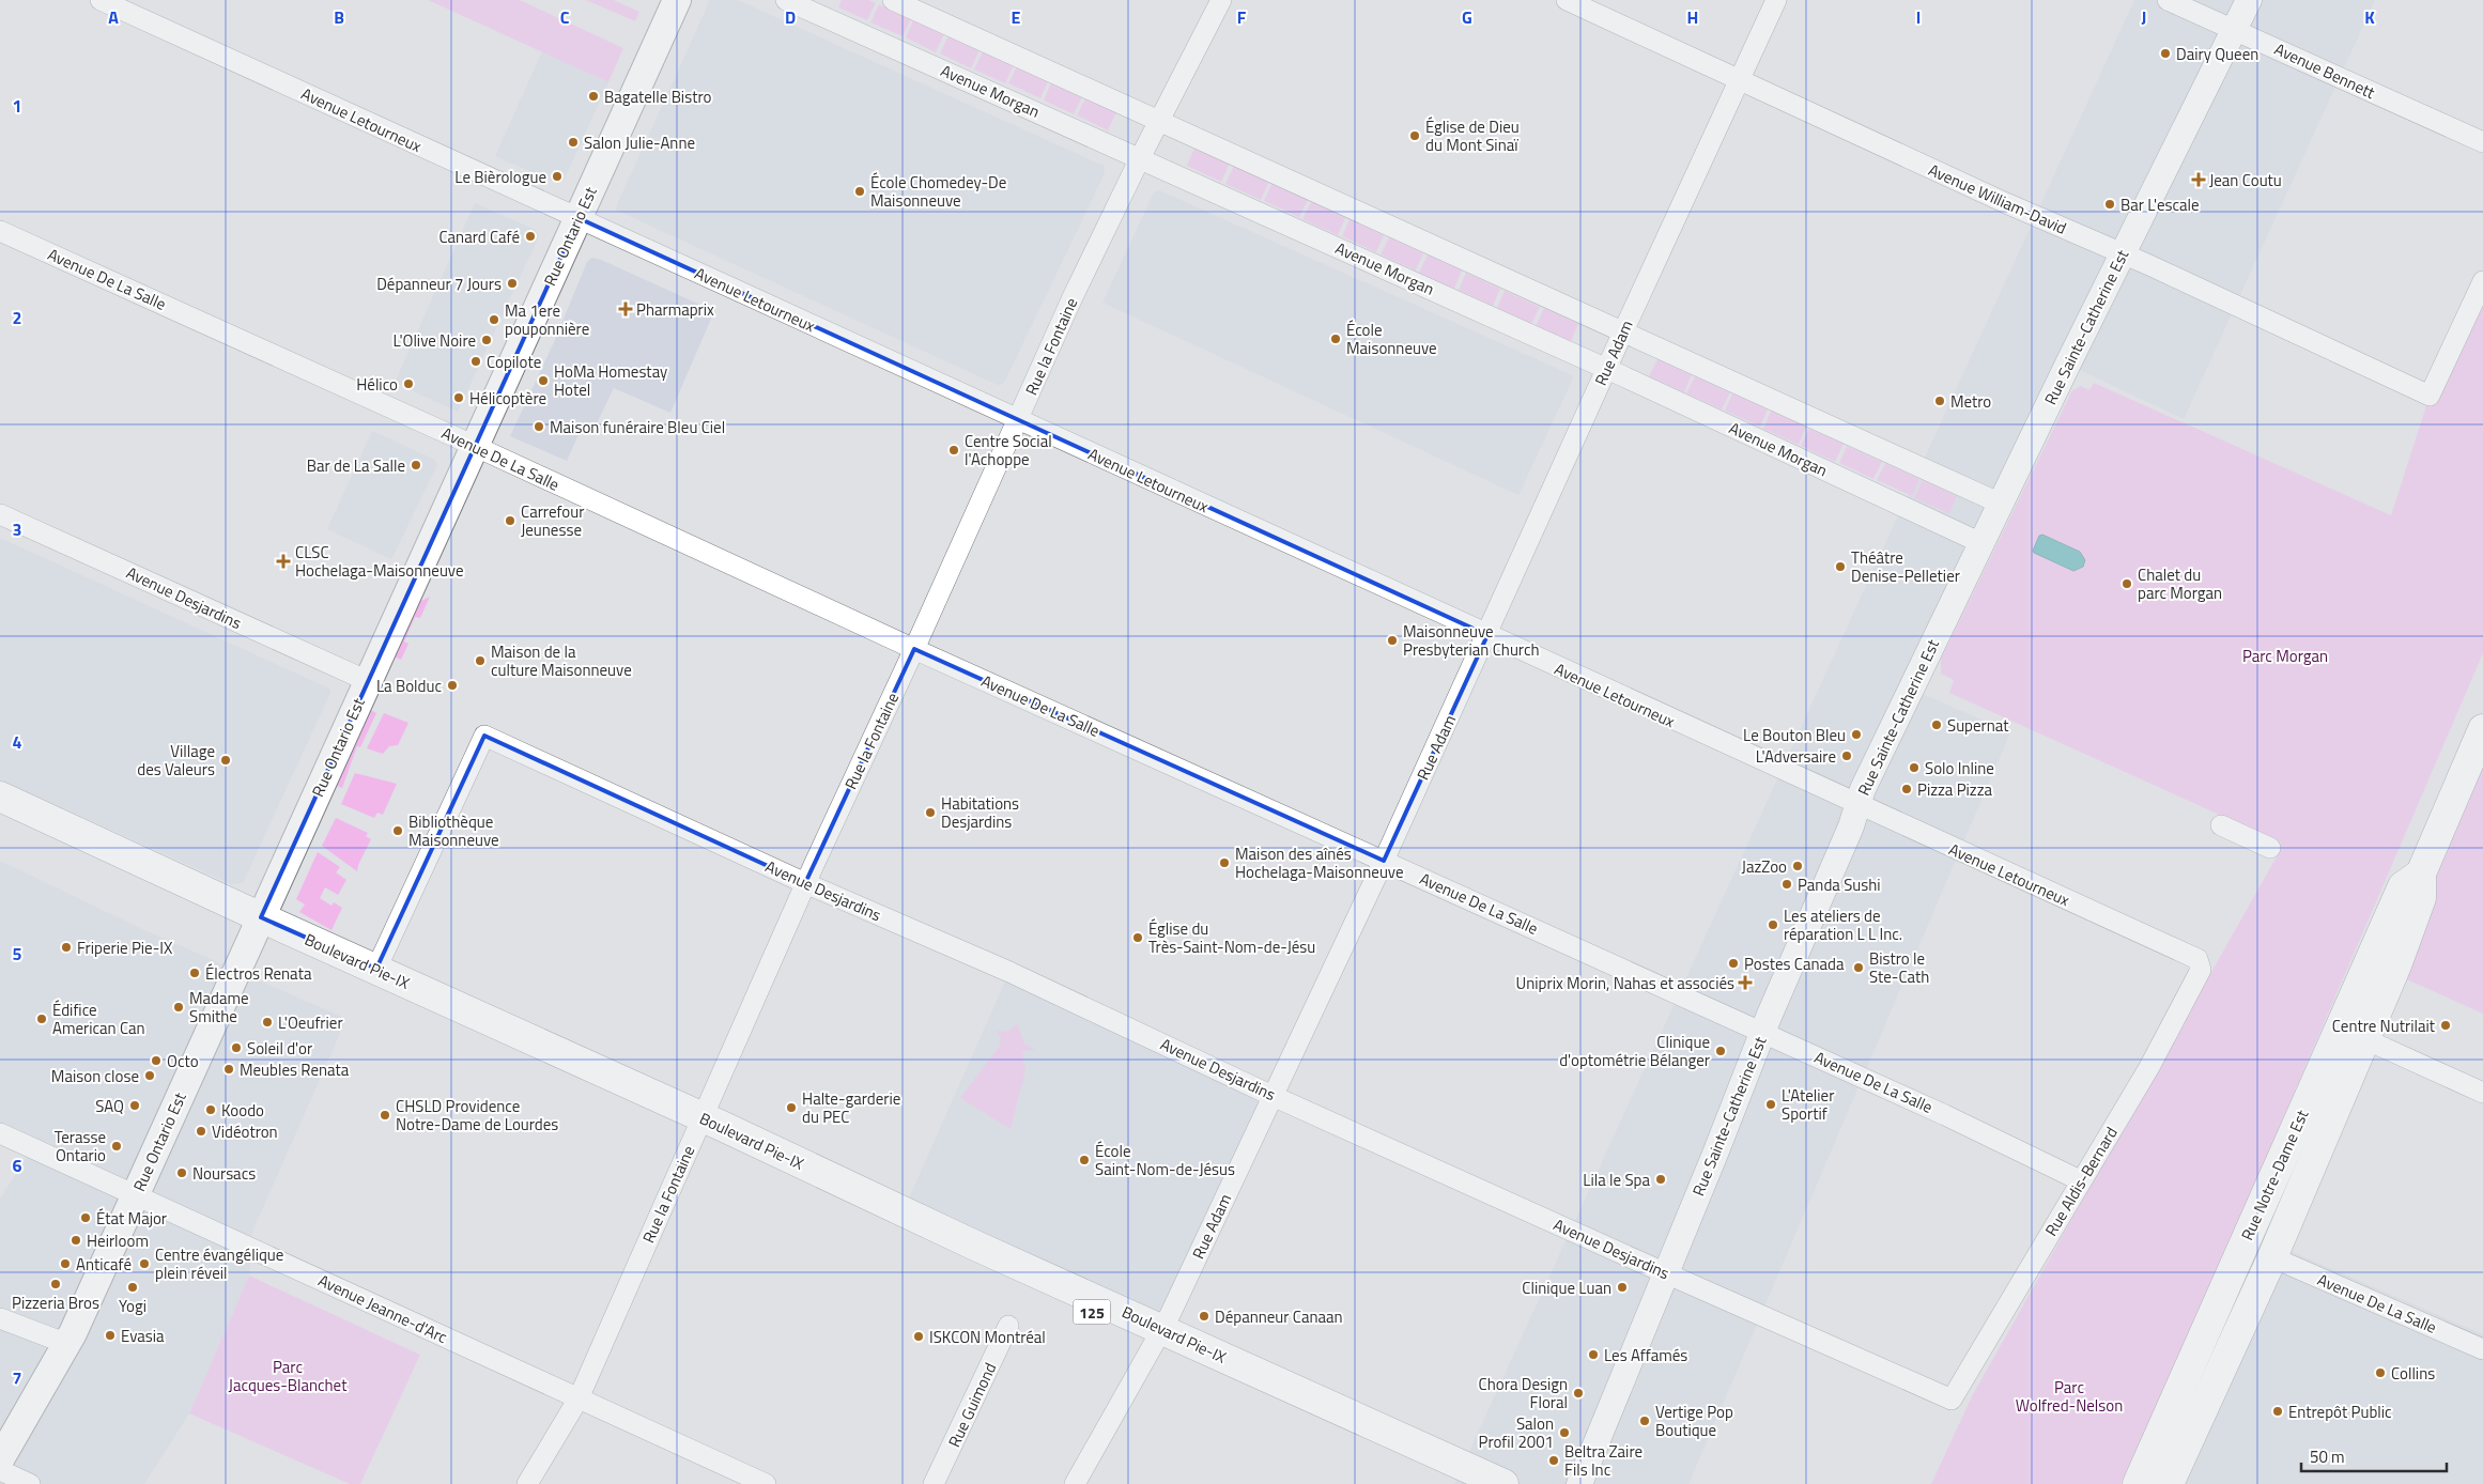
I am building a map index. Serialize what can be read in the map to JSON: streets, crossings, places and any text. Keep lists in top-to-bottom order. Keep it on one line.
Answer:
{"streets":{"main road":["Rue Ontario Est","Boulevard Pie-IX","Rue Notre-Dame Est","125"],"street":["Avenue Bennett","Avenue Morgan","Avenue Letourneux","Avenue William-David","Avenue De La Salle","Rue Sainte-Catherine Est","Rue la Fontaine","Rue Adam","Avenue Desjardins","Rue Aldis-Bernard","Avenue Jeanne-d'Arc","Rue Guimond"]},"crossings":[["Avenue Bennett","Rue Sainte-Catherine Est"],["Avenue Morgan","Rue Sainte-Catherine Est"],["Avenue Morgan","Rue la Fontaine"],["Avenue Morgan","Rue Adam"],["Avenue Letourneux","Rue Ontario Est"],["Avenue Letourneux","Rue Sainte-Catherine Est"],["Avenue Letourneux","Rue la Fontaine"],["Avenue Letourneux","Rue Adam"],["Avenue Letourneux","Rue Aldis-Bernard"],["Avenue William-David","Rue Sainte-Catherine Est"],["Avenue William-David","Rue Adam"],["Rue Ontario Est","Avenue De La Salle"],["Rue Ontario Est","Avenue Desjardins"],["Rue Ontario Est","Boulevard Pie-IX"],["Rue Ontario Est","Avenue Jeanne-d'Arc"],["Avenue De La Salle","Rue Sainte-Catherine Est"],["Avenue De La Salle","Rue la Fontaine"],["Avenue De La Salle","Rue Adam"],["Avenue De La Salle","Rue Notre-Dame Est"],["Avenue De La Salle","Rue Aldis-Bernard"],["Rue Sainte-Catherine Est","Avenue Desjardins"],["Rue la Fontaine","Avenue Desjardins"],["Rue la Fontaine","Boulevard Pie-IX"],["Rue la Fontaine","Avenue Jeanne-d'Arc"],["Rue Adam","Avenue Desjardins"],["Rue Adam","Boulevard Pie-IX"],["Avenue Desjardins","Boulevard Pie-IX"],["Avenue Desjardins","Rue Aldis-Bernard"]],"parks":["Parc Morgan","Parc Jacques-Blanchet","Parc Wolfred-Nelson"],"places":{"other":["Dairy Queen","Bagatelle Bistro","Église de Dieu du Mont Sinaï","Salon Julie-Anne","Le Bièrologue","École Chomedey-De Maisonneuve","Bar L'escale","Canard Café","Dépanneur 7 Jours","Ma 1ere pouponnière","École Maisonneuve","L'Olive Noire","Copilote","HoMa Homestay Hotel","Hélico","Hélicoptère","Metro","Maison funéraire Bleu Ciel","Centre Social l'Achoppe","Bar de La Salle","Carrefour Jeunesse","Théâtre Denise-Pelletier","Chalet du parc Morgan","Maisonneuve Presbyterian Church","Maison de la culture Maisonneuve","La Bolduc","Supernat","Le Bouton Bleu","L'Adversaire","Village des Valeurs","Solo Inline","Pizza Pizza","Habitations Desjardins","Bibliothèque Maisonneuve","Maison des aînés Hochelaga-Maisonneuve","JazZoo","Panda Sushi","Les ateliers de réparation L L Inc.","Église du Très-Saint-Nom-de-Jésu","Friperie Pie-IX","Postes Canada","Bistro le Ste-Cath","Électros Renata","Madame Smithe","Édifice American Can","L'Oeufrier","Centre Nutrilait","Soleil d'or","Clinique d'optométrie Bélanger","Octo","Meubles Renata","Maison close","L'Atelier Sportif","SAQ","Halte-garderie du PEC","Koodo","CHSLD Providence Notre-Dame de Lourdes","Vidéotron","Terasse Ontario","École Saint-Nom-de-Jésus","Noursacs","Lila le Spa","État Major","Heirloom","Anticafé","Centre évangélique plein réveil","Pizzeria Bros","Yogi","Clinique Luan","Dépanneur Canaan","Evasia","ISKCON Montréal","Les Affamés","Collins","Chora Design Floral","Entrepôt Public","Vertige Pop Boutique","Salon Profil 2001","Beltra Zaire Fils Inc"],"health":["Jean Coutu","Pharmaprix","CLSC Hochelaga-Maisonneuve","Uniprix Morin, Nahas et associés"]},"scale_bar":"50 m","grid":{"columns":["A","B","C","D","E","F","G","H","I","J","K"],"rows":["1","2","3","4","5","6","7"]}}
